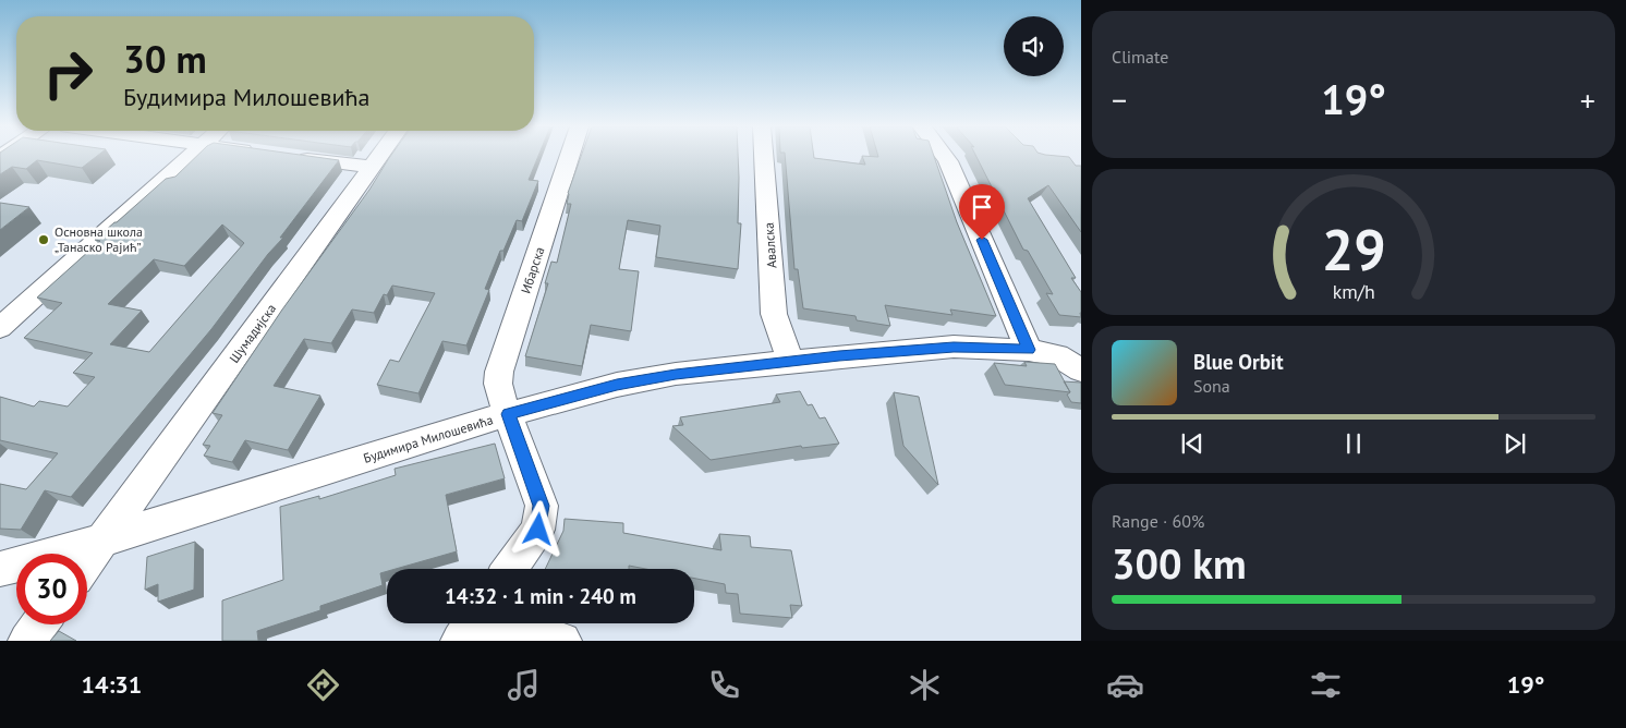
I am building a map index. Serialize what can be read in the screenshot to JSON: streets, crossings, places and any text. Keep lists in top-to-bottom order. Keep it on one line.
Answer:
{"streets":{"street":["Авалска","Ибарска","Шумадијска","Будимира Милошевића"]},"crossings":[["Авалска","Будимира Милошевића"],["Ибарска","Будимира Милошевића"],["Шумадијска","Будимира Милошевића"]],"places":["Основна школа „Танаско Рајић”"],"page":{"tile":["Climate",["Range · 60%","300 km"]],"turn":["30 m","Будимира Милошевића"],"heat":["−","19°","+"],"song":["Blue Orbit","Sona"],"limit":"30","trip":"14:32 · 1 min · 240 m","tabs":["14:31","19°"],"gauge":["29","km/h"]}}
